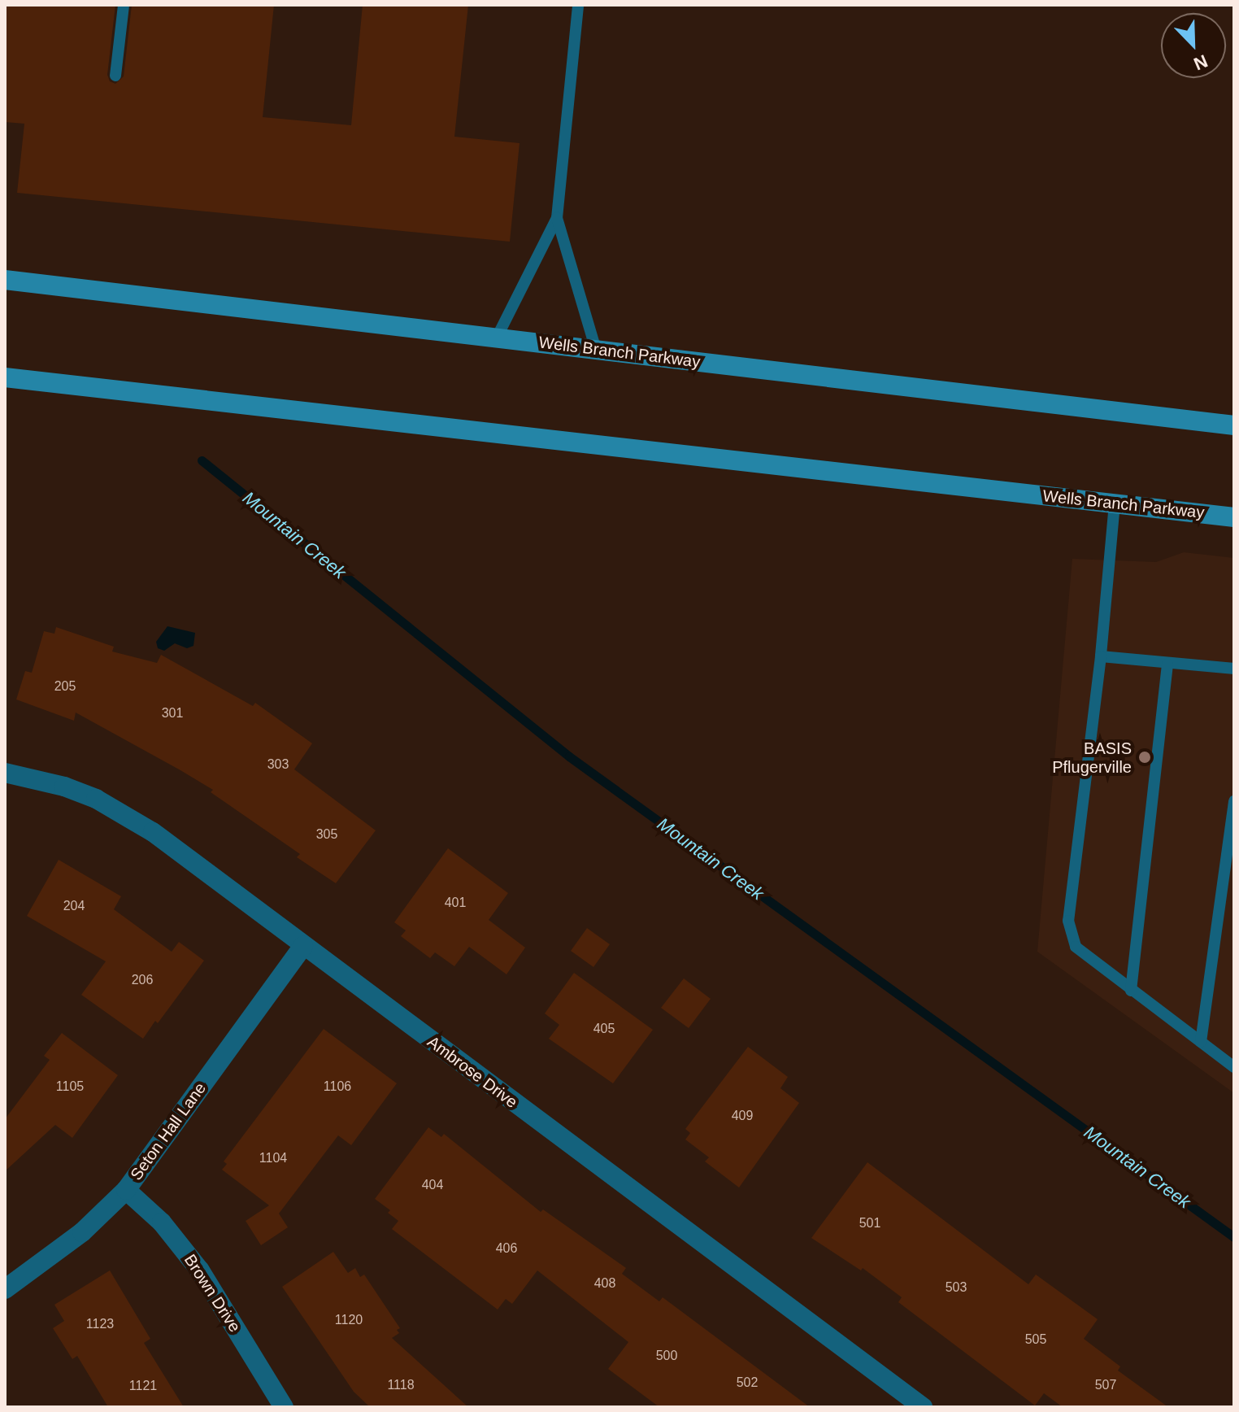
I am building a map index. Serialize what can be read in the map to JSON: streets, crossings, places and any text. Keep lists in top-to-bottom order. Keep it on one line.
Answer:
{"streets":{"main road":["Wells Branch Parkway"],"street":["Ambrose Drive","Seton Hall Lane","Brown Drive"]},"crossings":[["Ambrose Drive","Seton Hall Lane"],["Seton Hall Lane","Brown Drive"]],"water":["Mountain Creek"],"places":["BASIS Pflugerville"],"house_numbers":["205","301","303","305","401","204","206","405","1105","1106","409","1104","404","501","406","408","503","1120","1123","505","500","502","1118","507","1121"],"north":"bottom right"}
